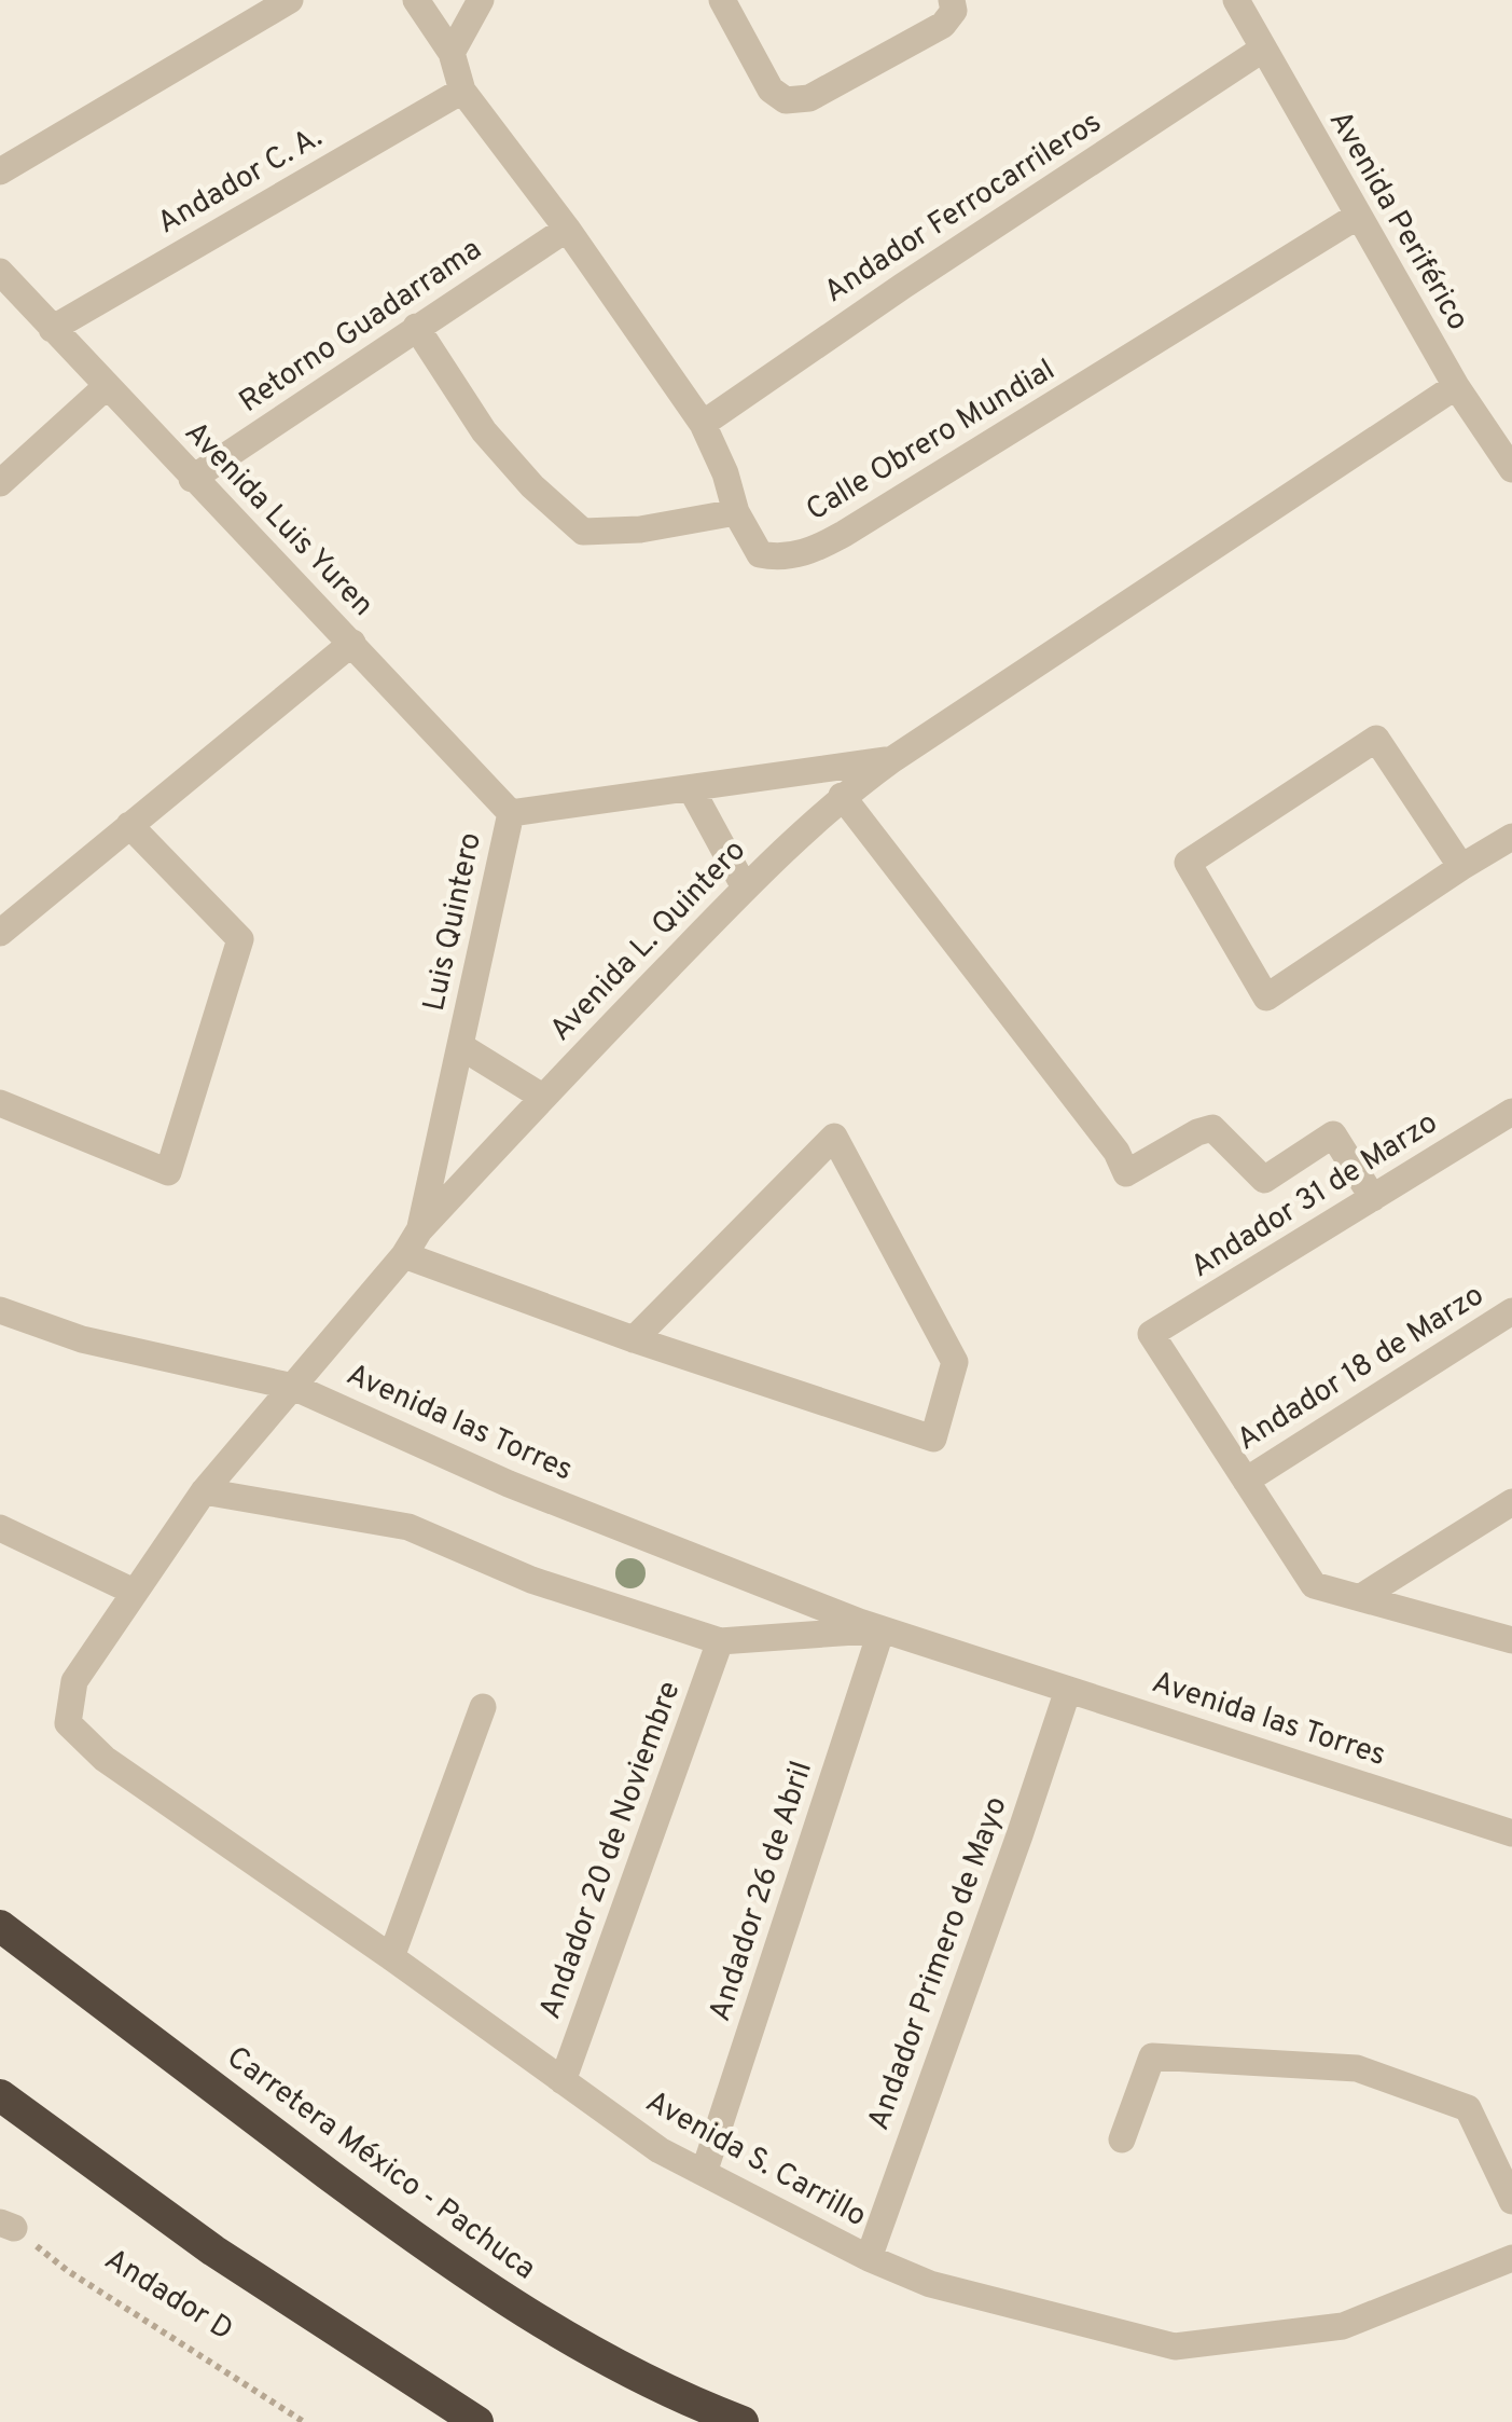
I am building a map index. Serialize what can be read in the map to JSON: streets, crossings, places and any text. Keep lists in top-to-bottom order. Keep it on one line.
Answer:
{"streets":{"highway":["Carretera México - Pachuca"],"street":["Andador C. A.","Andador Ferrocarrileros","Avenida Periférico","Retorno Guadarrama","Calle Obrero Mundial","Avenida Luis Yuren","Luis Quintero","Avenida L. Quintero","Andador 31 de Marzo","Andador 18 de Marzo","Avenida las Torres","Andador 20 de Noviembre","Andador 26 de Abril","Andador Primero de Mayo","Avenida S. Carrillo"],"path":["Andador D"]},"crossings":[["Andador C. A.","Calle Obrero Mundial"],["Andador C. A.","Avenida Luis Yuren"],["Andador Ferrocarrileros","Avenida Periférico"],["Andador Ferrocarrileros","Calle Obrero Mundial"],["Avenida Periférico","Calle Obrero Mundial"],["Avenida Periférico","Avenida L. Quintero"],["Retorno Guadarrama","Calle Obrero Mundial"],["Retorno Guadarrama","Avenida Luis Yuren"],["Avenida Luis Yuren","Luis Quintero"],["Luis Quintero","Avenida L. Quintero"],["Avenida L. Quintero","Avenida las Torres"],["Avenida L. Quintero","Avenida S. Carrillo"],["Andador 31 de Marzo","Andador 18 de Marzo"],["Avenida las Torres","Andador 20 de Noviembre"],["Avenida las Torres","Andador 26 de Abril"],["Avenida las Torres","Andador Primero de Mayo"],["Andador 20 de Noviembre","Avenida S. Carrillo"],["Andador 26 de Abril","Avenida S. Carrillo"],["Andador Primero de Mayo","Avenida S. Carrillo"]]}
